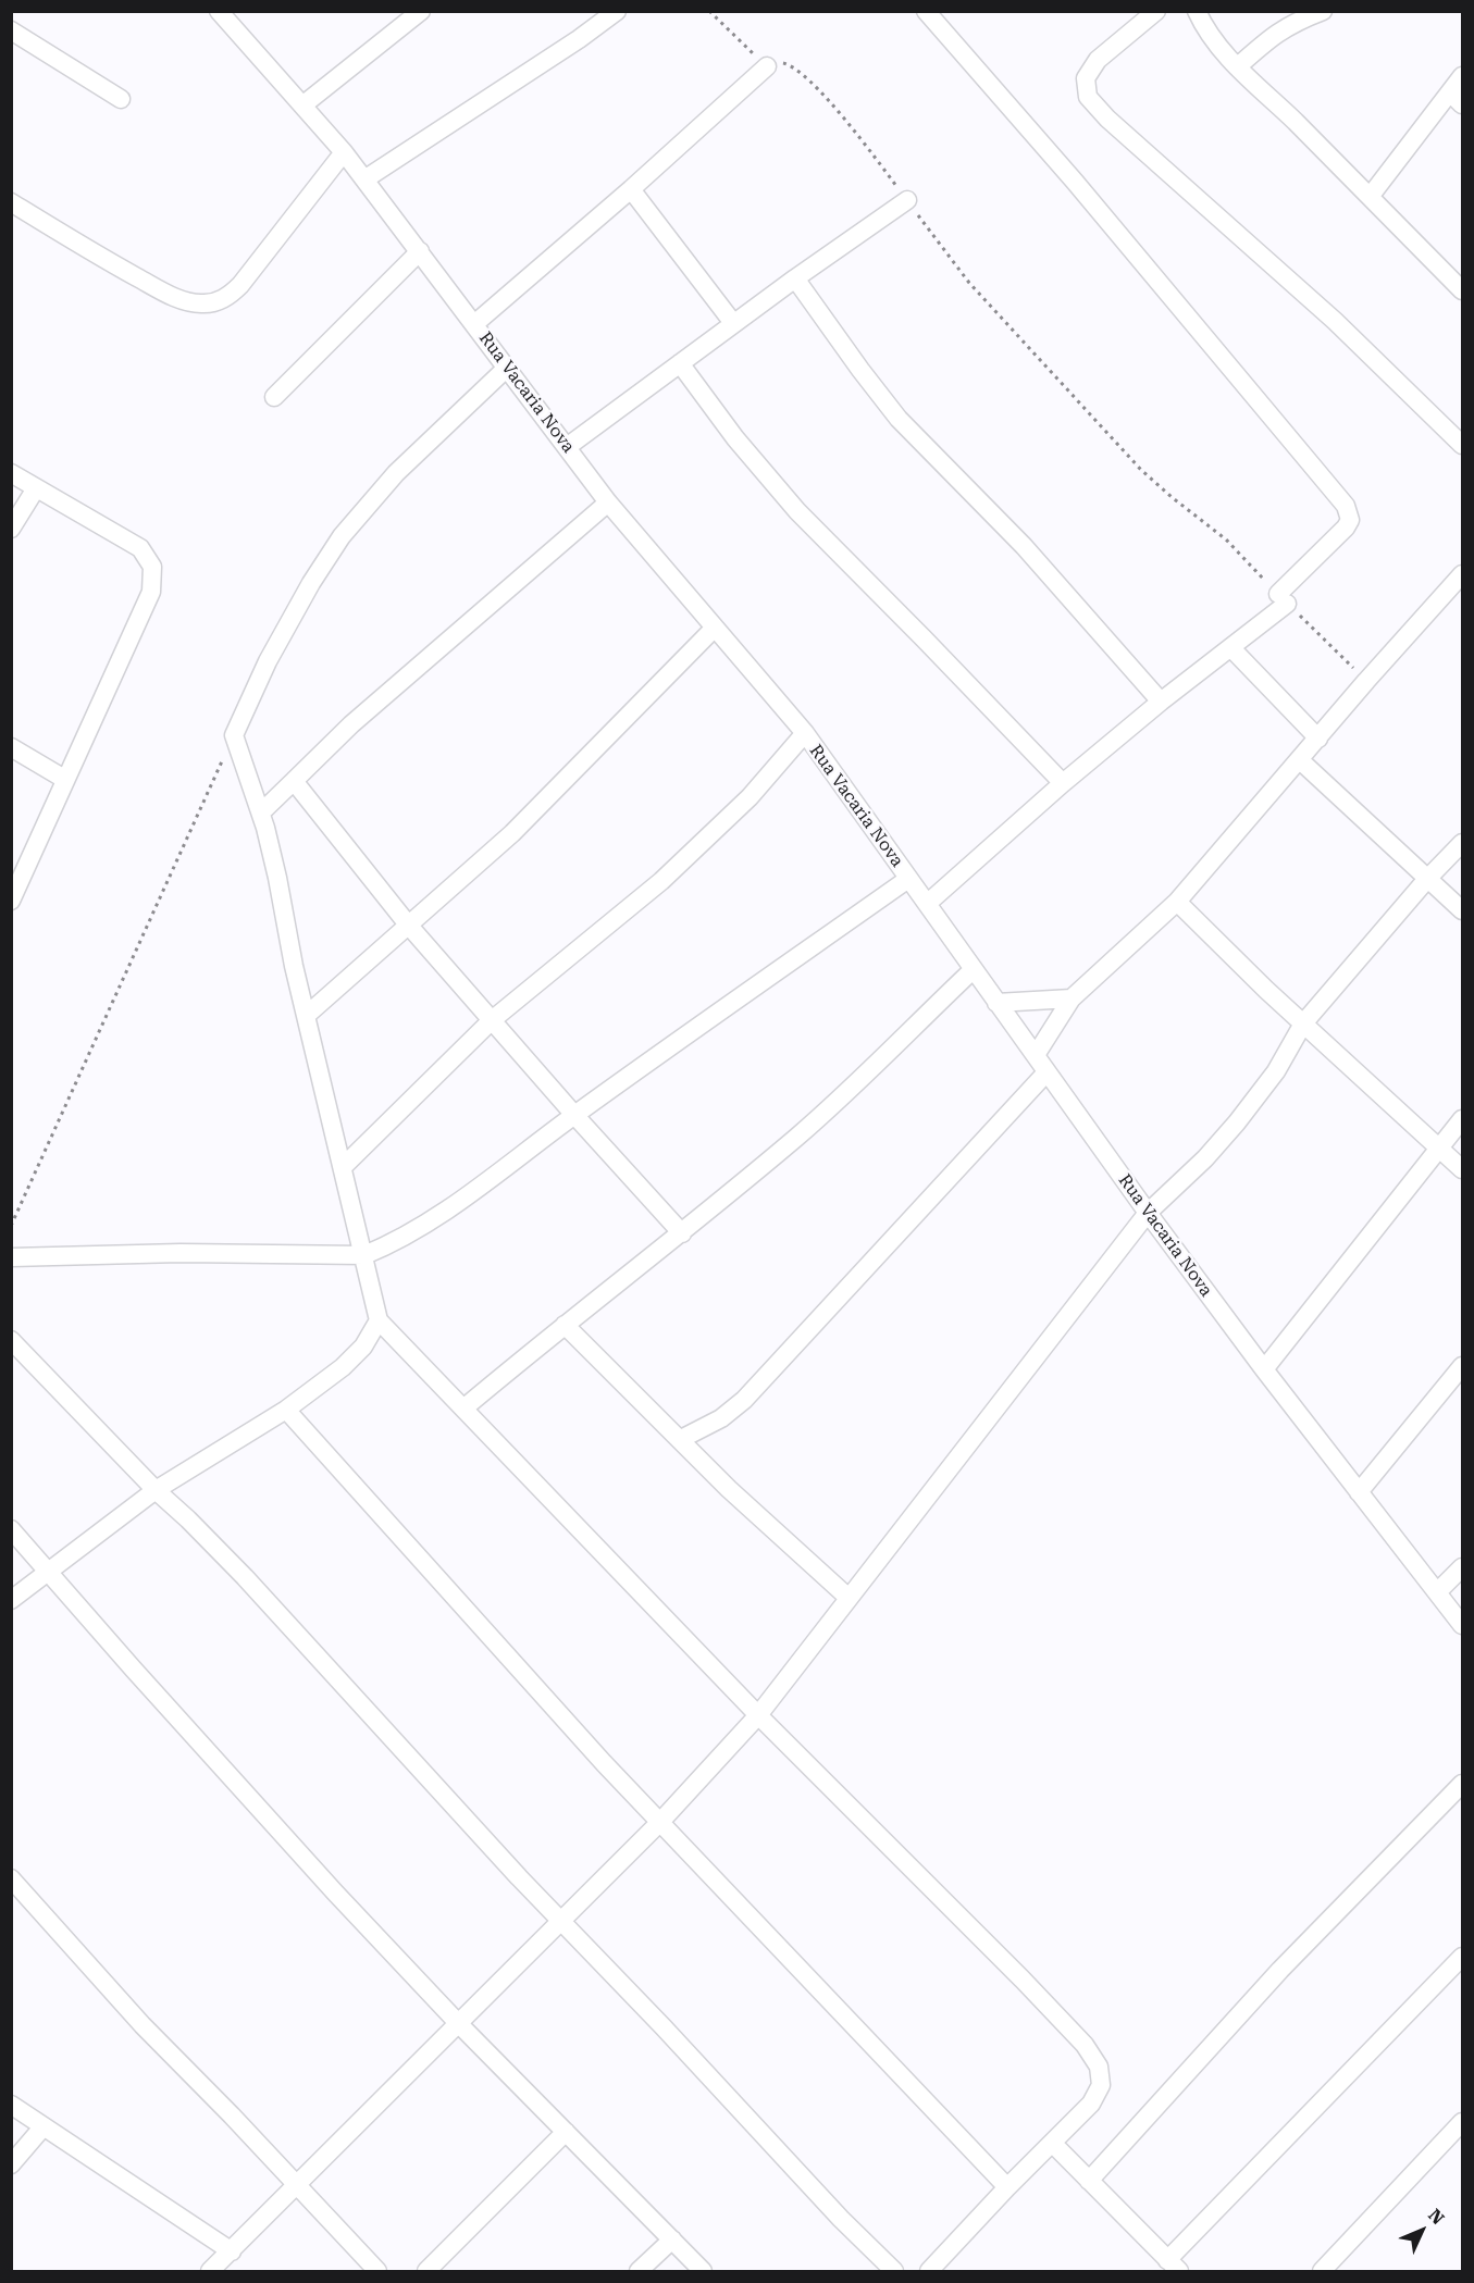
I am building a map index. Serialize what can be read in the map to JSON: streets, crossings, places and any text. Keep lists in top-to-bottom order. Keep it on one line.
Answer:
{"streets":{"street":["Rua Vacaria Nova"]},"north":"top right"}
